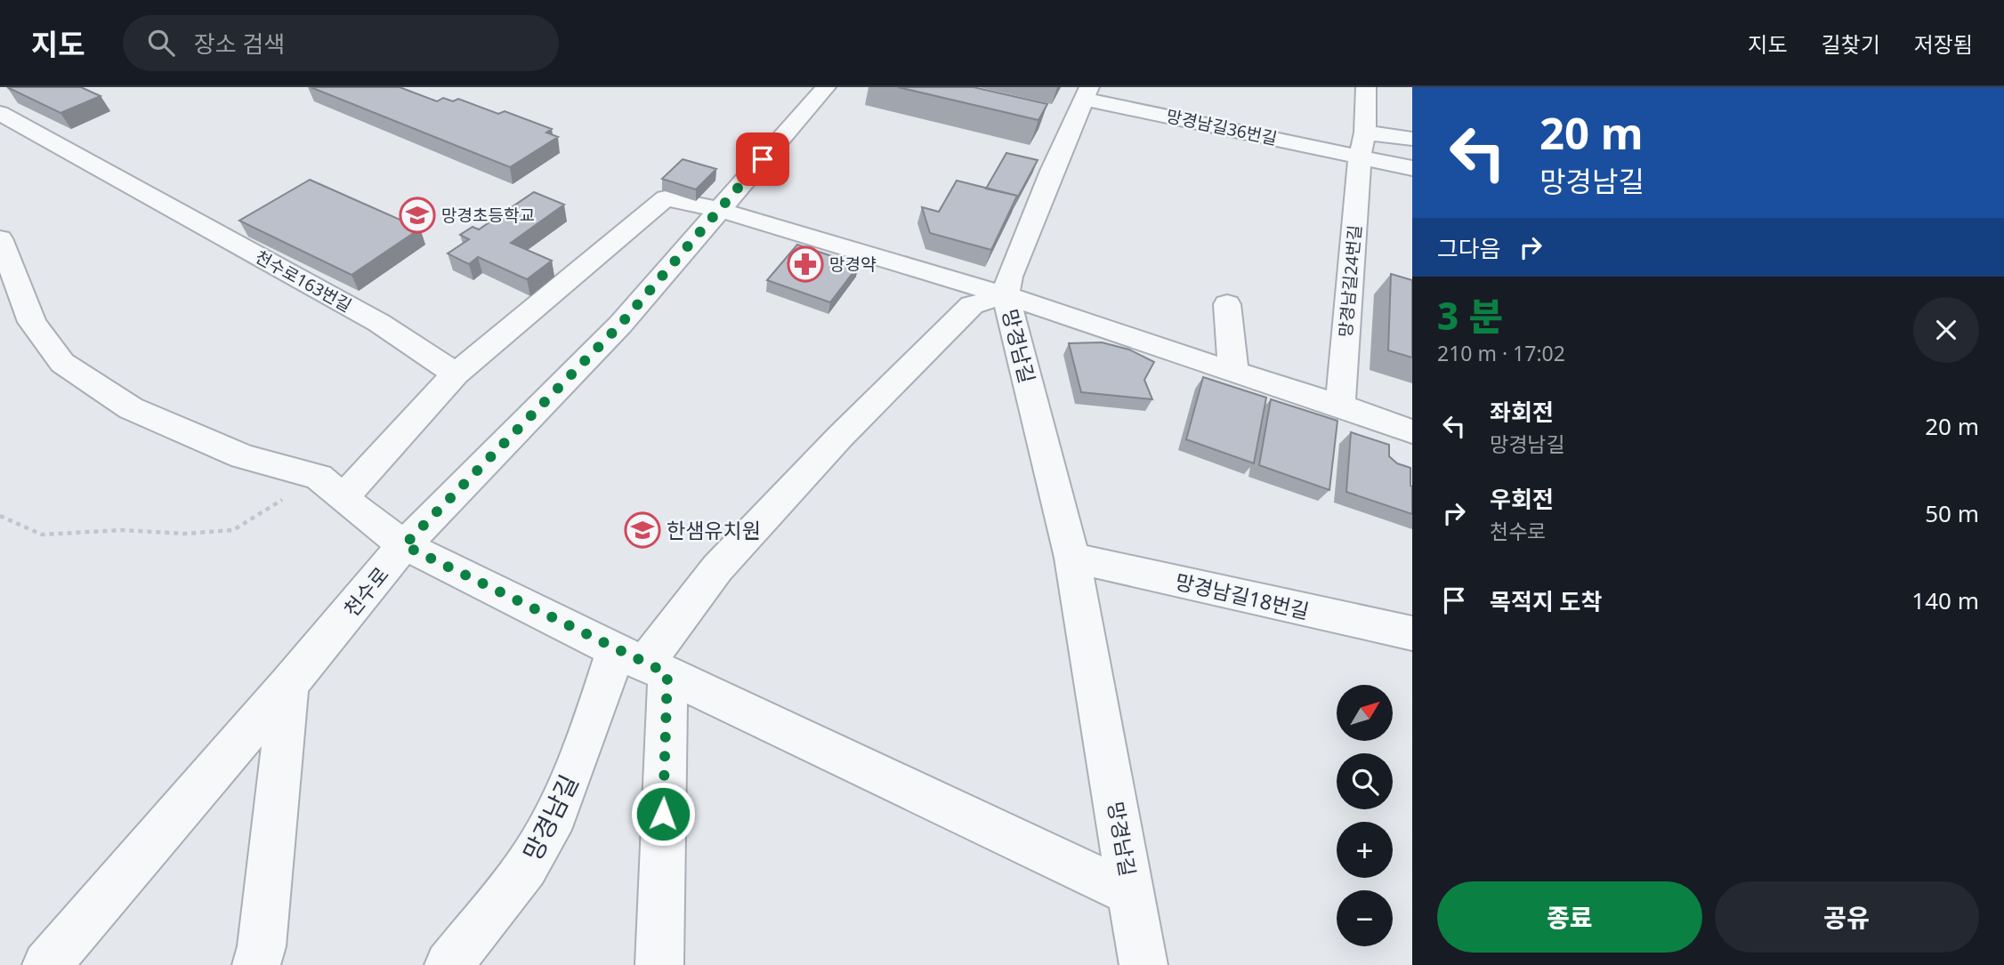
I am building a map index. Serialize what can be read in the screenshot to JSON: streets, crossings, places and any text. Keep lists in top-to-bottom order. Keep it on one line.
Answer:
{"streets":{"street":["망경남길36번길","천수로163번길","망경남길24번길","망경남길","천수로","망경남길18번길"]},"crossings":[["망경남길36번길","망경남길24번길"],["망경남길36번길","망경남길"],["천수로163번길","망경남길"],["망경남길","천수로"],["망경남길","망경남길18번길"]],"places":{"school or university":["망경초등학교","한샘유치원"],"pharmacy":["망경약"]},"north":"top right","page":{"header":"지도","search":"장소 검색","nav":["지도","길찾기","저장됨"],"turn":["20 m","망경남길"],"then":"그다음","heading":["3 분","210 m · 17:02"],"list":[{"name":"좌회전","note":"망경남길","value":"20 m"},{"name":"우회전","note":"천수로","value":"50 m"},{"name":"목적지 도착","value":"140 m"}],"map_buttons":["+","−"],"buttons":["종료","공유"]}}
